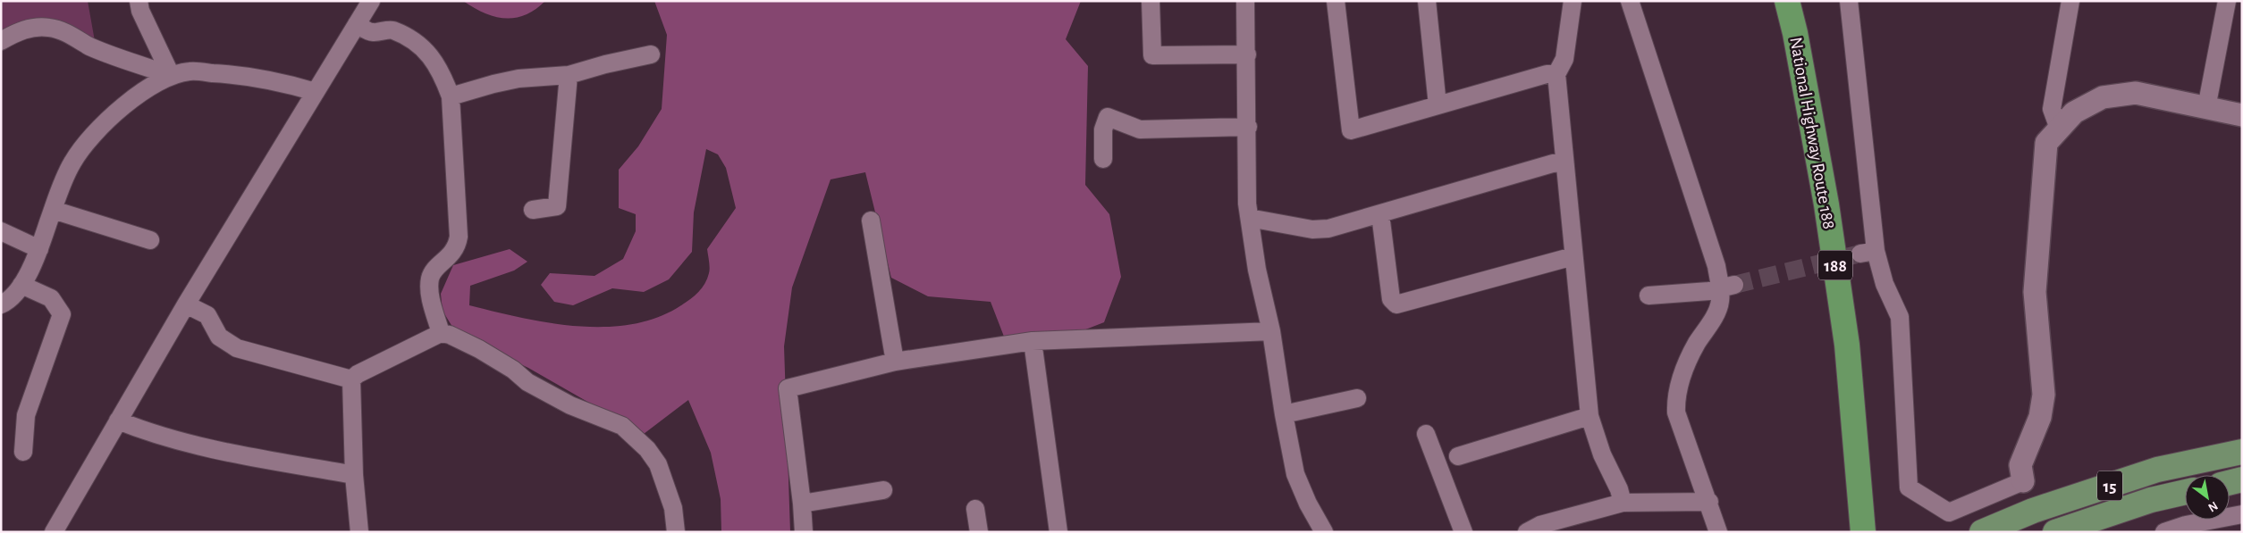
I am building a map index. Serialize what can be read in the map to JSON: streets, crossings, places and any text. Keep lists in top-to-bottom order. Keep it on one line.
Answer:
{"streets":{"highway":["National Highway Route 188","188"],"main road":["15"]},"north":"bottom right"}
